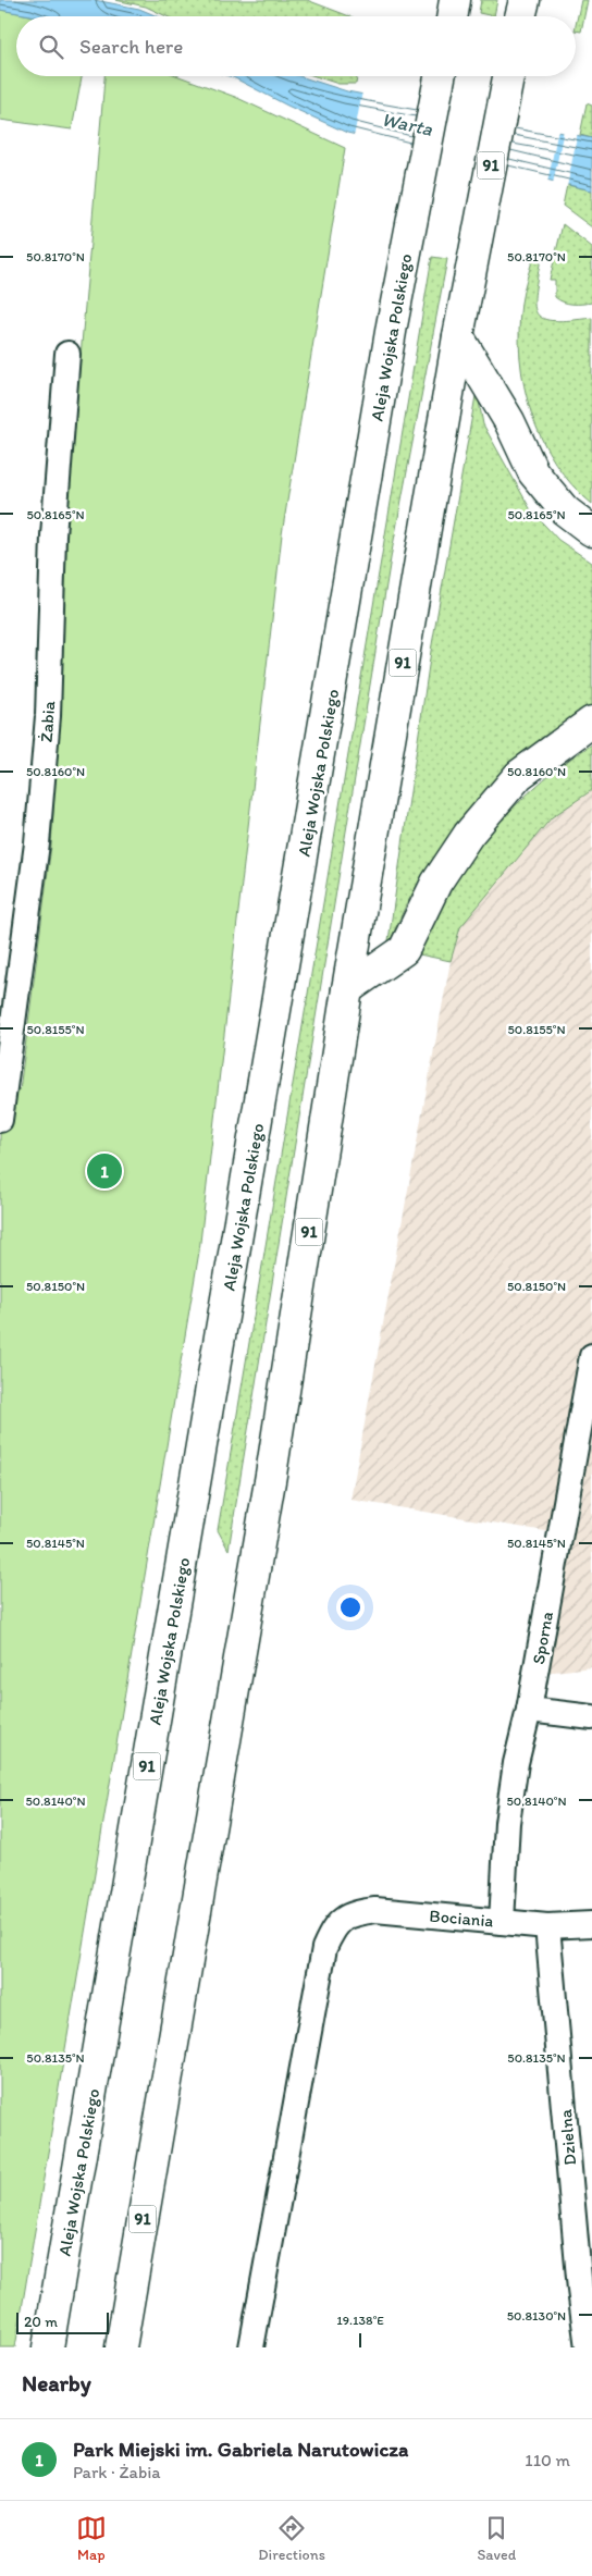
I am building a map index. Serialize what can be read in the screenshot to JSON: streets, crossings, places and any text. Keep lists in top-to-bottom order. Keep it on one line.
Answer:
{"streets":{"main road":["91","Aleja Wojska Polskiego"],"street":["Żabia","Sporna","Bociania","Dzielna"]},"crossings":[["Sporna","Bociania"],["Bociania","Dzielna"]],"water":["Warta"],"scale_bar":"20 m","page":{"search":"Search here","pins":"1","scale":"20 m","heading":"Nearby","list":[{"mark":"1","name":"Park Miejski im. Gabriela Narutowicza","note":"Park · Żabia","value":"110 m"}],"nav":["Map","Directions","Saved"]},"coordinates":["50.8170°N","50.8165°N","50.8160°N","50.8155°N","50.8150°N","50.8145°N","50.8140°N","50.8135°N","50.8130°N","19.138°E"]}
